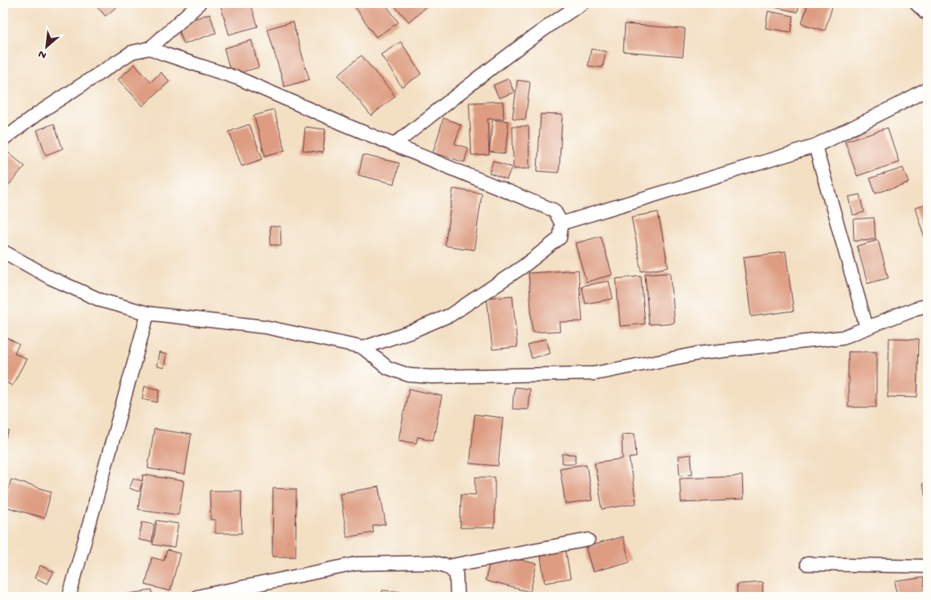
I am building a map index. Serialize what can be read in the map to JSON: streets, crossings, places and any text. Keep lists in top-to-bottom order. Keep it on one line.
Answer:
{"north":"bottom left"}
